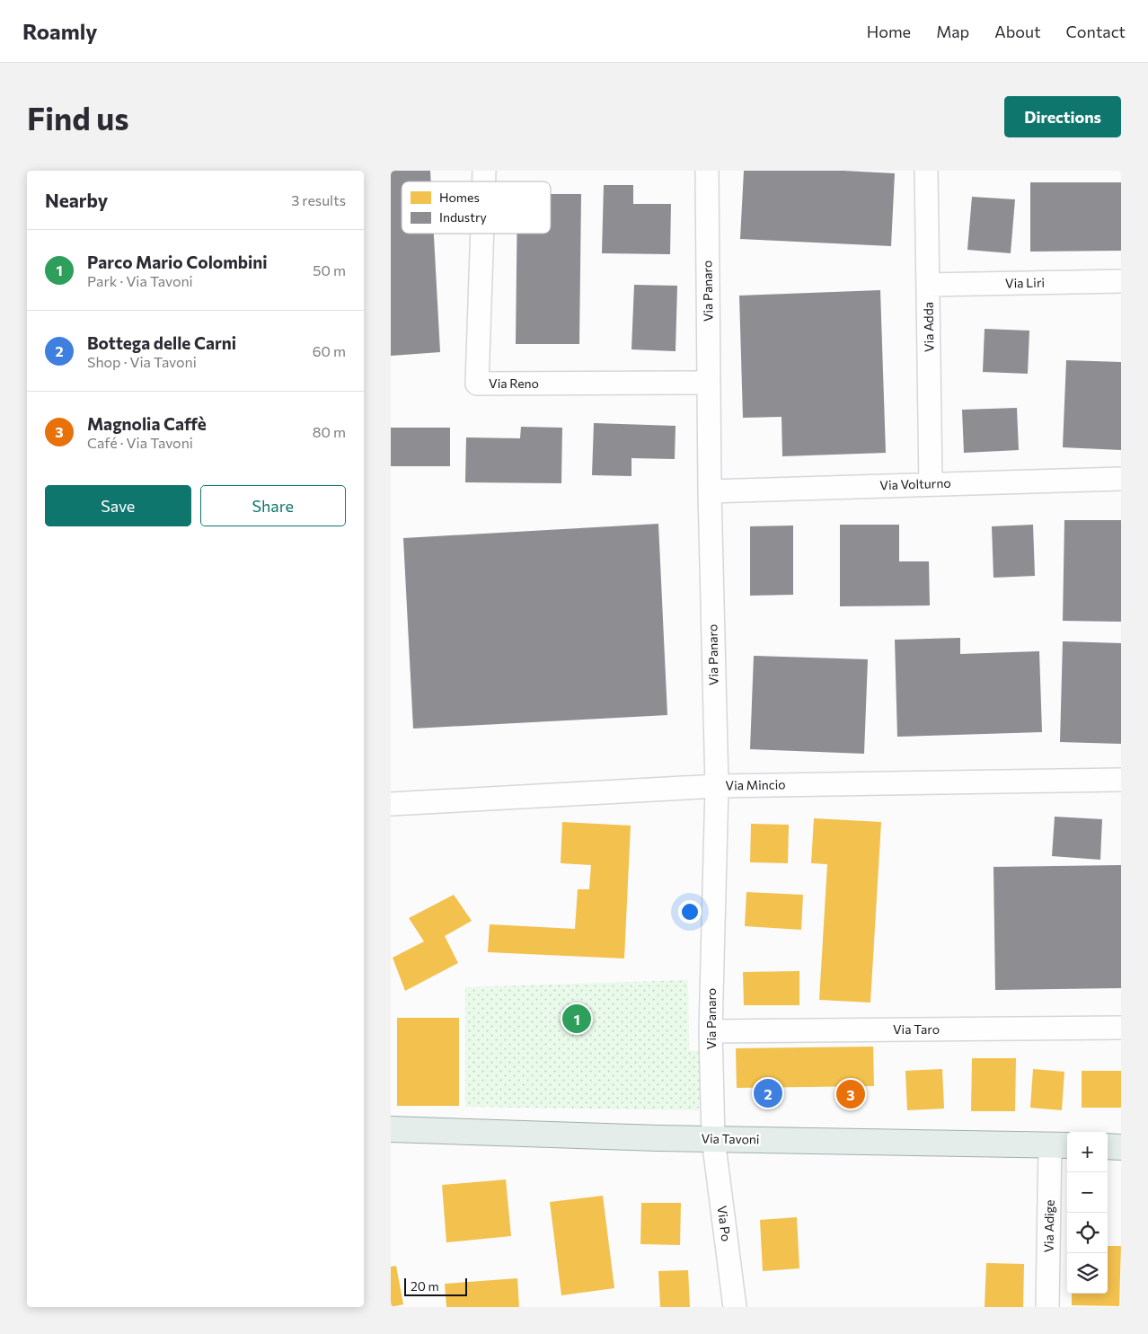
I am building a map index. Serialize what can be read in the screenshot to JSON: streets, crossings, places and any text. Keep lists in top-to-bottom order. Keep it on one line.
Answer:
{"streets":{"main road":["Via Tavoni"],"street":["Via Liri","Via Panaro","Via Adda","Via Reno","Via Volturno","Via Mincio","Via Taro","Via Po","Via Adige"]},"crossings":[["Via Liri","Via Adda"],["Via Panaro","Via Reno"],["Via Panaro","Via Volturno"],["Via Panaro","Via Mincio"],["Via Panaro","Via Taro"],["Via Panaro","Via Tavoni"],["Via Panaro","Via Po"],["Via Adda","Via Volturno"],["Via Tavoni","Via Po"],["Via Tavoni","Via Adige"]],"legend":["Homes","Industry"],"scale_bar":"20 m","page":{"header":"Roamly","nav":["Home","Map","About","Contact"],"buttons":["Directions",["Save","Share"]],"title":"Find us","heading":["Nearby","3 results"],"list":[{"mark":"1","name":"Parco Mario Colombini","note":"Park · Via Tavoni","value":"50 m"},{"mark":"2","name":"Bottega delle Carni","note":"Shop · Via Tavoni","value":"60 m"},{"mark":"3","name":"Magnolia Caffè","note":"Café · Via Tavoni","value":"80 m"}],"pins":["1","2","3"],"map_buttons":["+","−"],"scale":"20 m"}}
